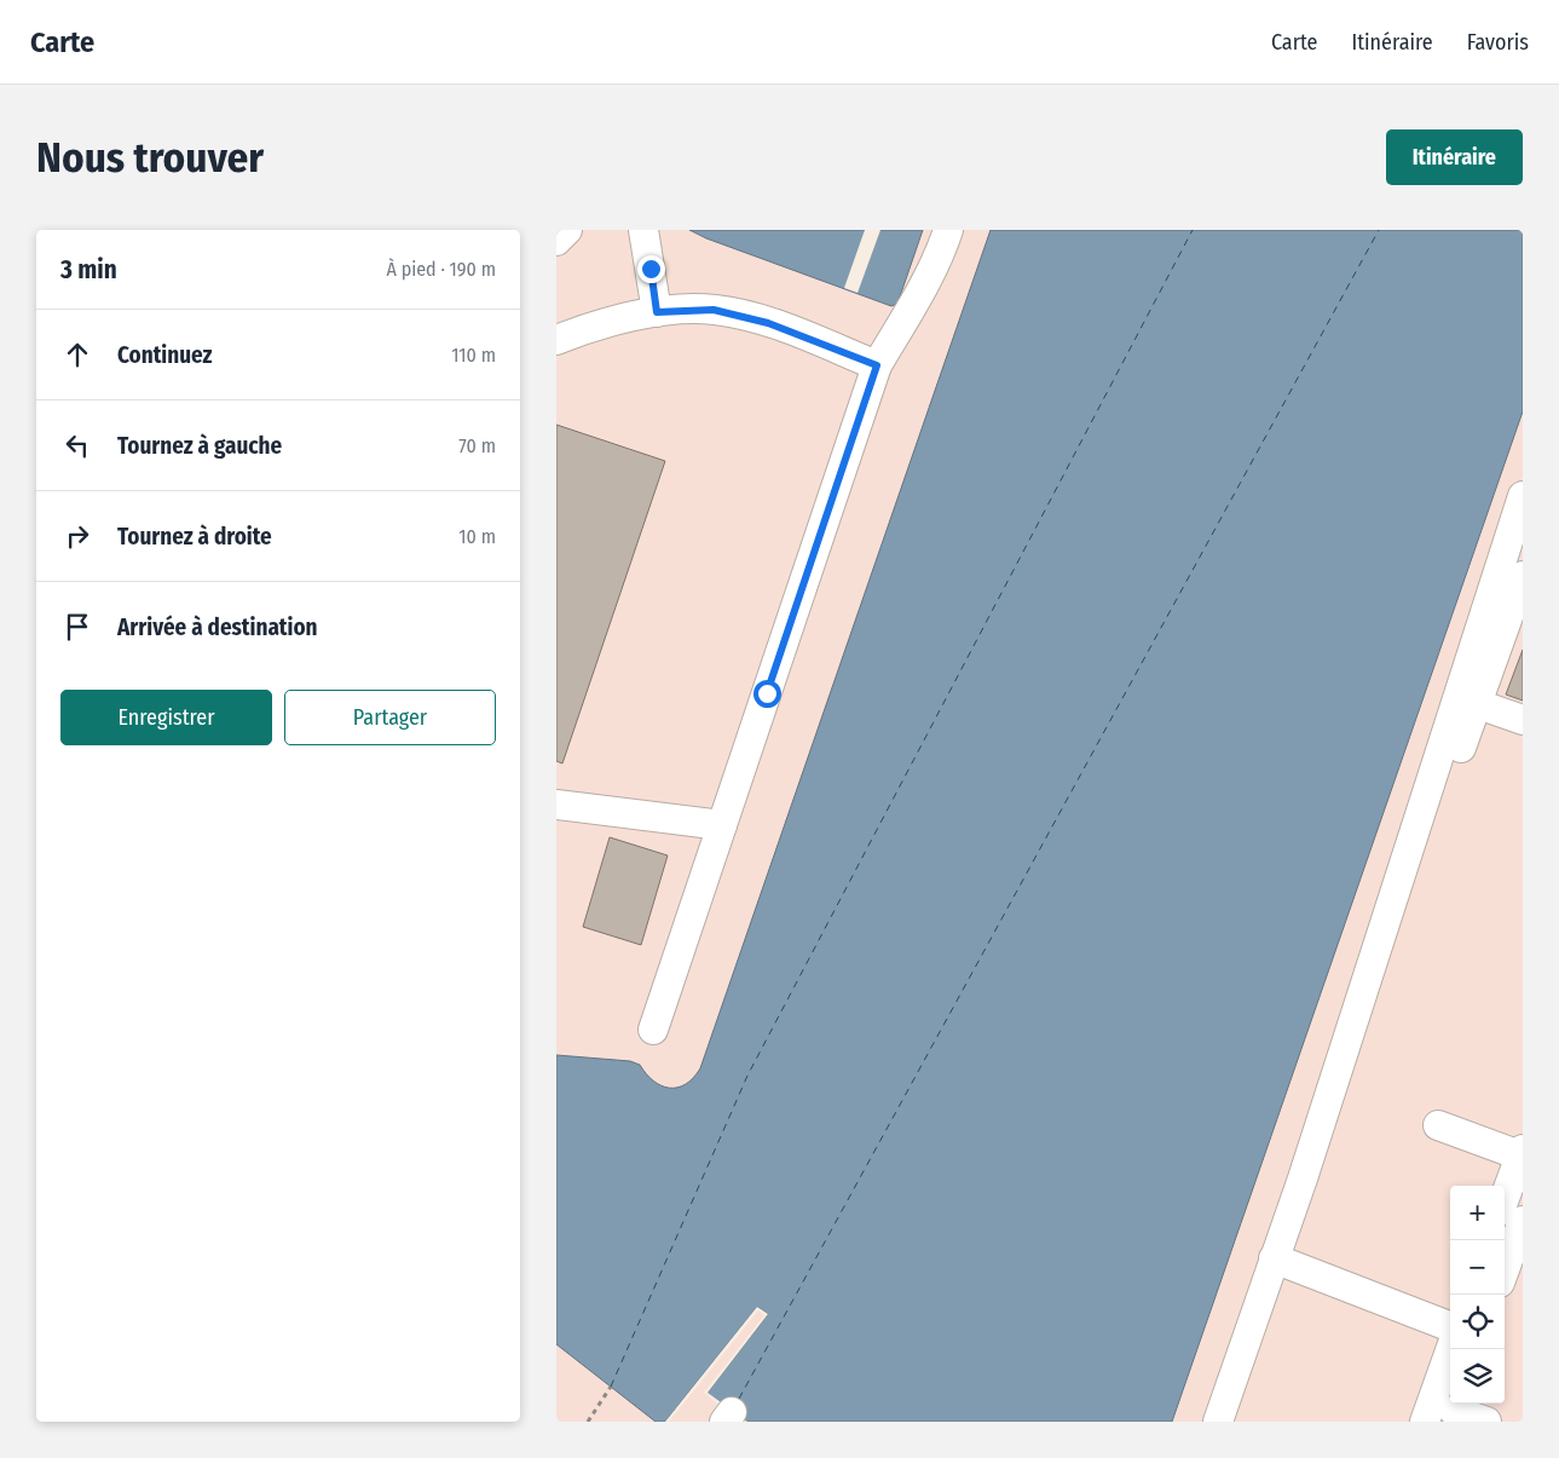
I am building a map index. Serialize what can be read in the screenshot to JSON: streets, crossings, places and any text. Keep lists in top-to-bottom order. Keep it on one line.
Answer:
{"page":{"header":"Carte","nav":["Carte","Itinéraire","Favoris"],"buttons":["Itinéraire",["Enregistrer","Partager"]],"title":"Nous trouver","heading":["3 min","À pied · 190 m"],"list":[["Continuez","110 m"],["Tournez à gauche","70 m"],["Tournez à droite","10 m"],"Arrivée à destination"],"map_buttons":["+","−"]}}
